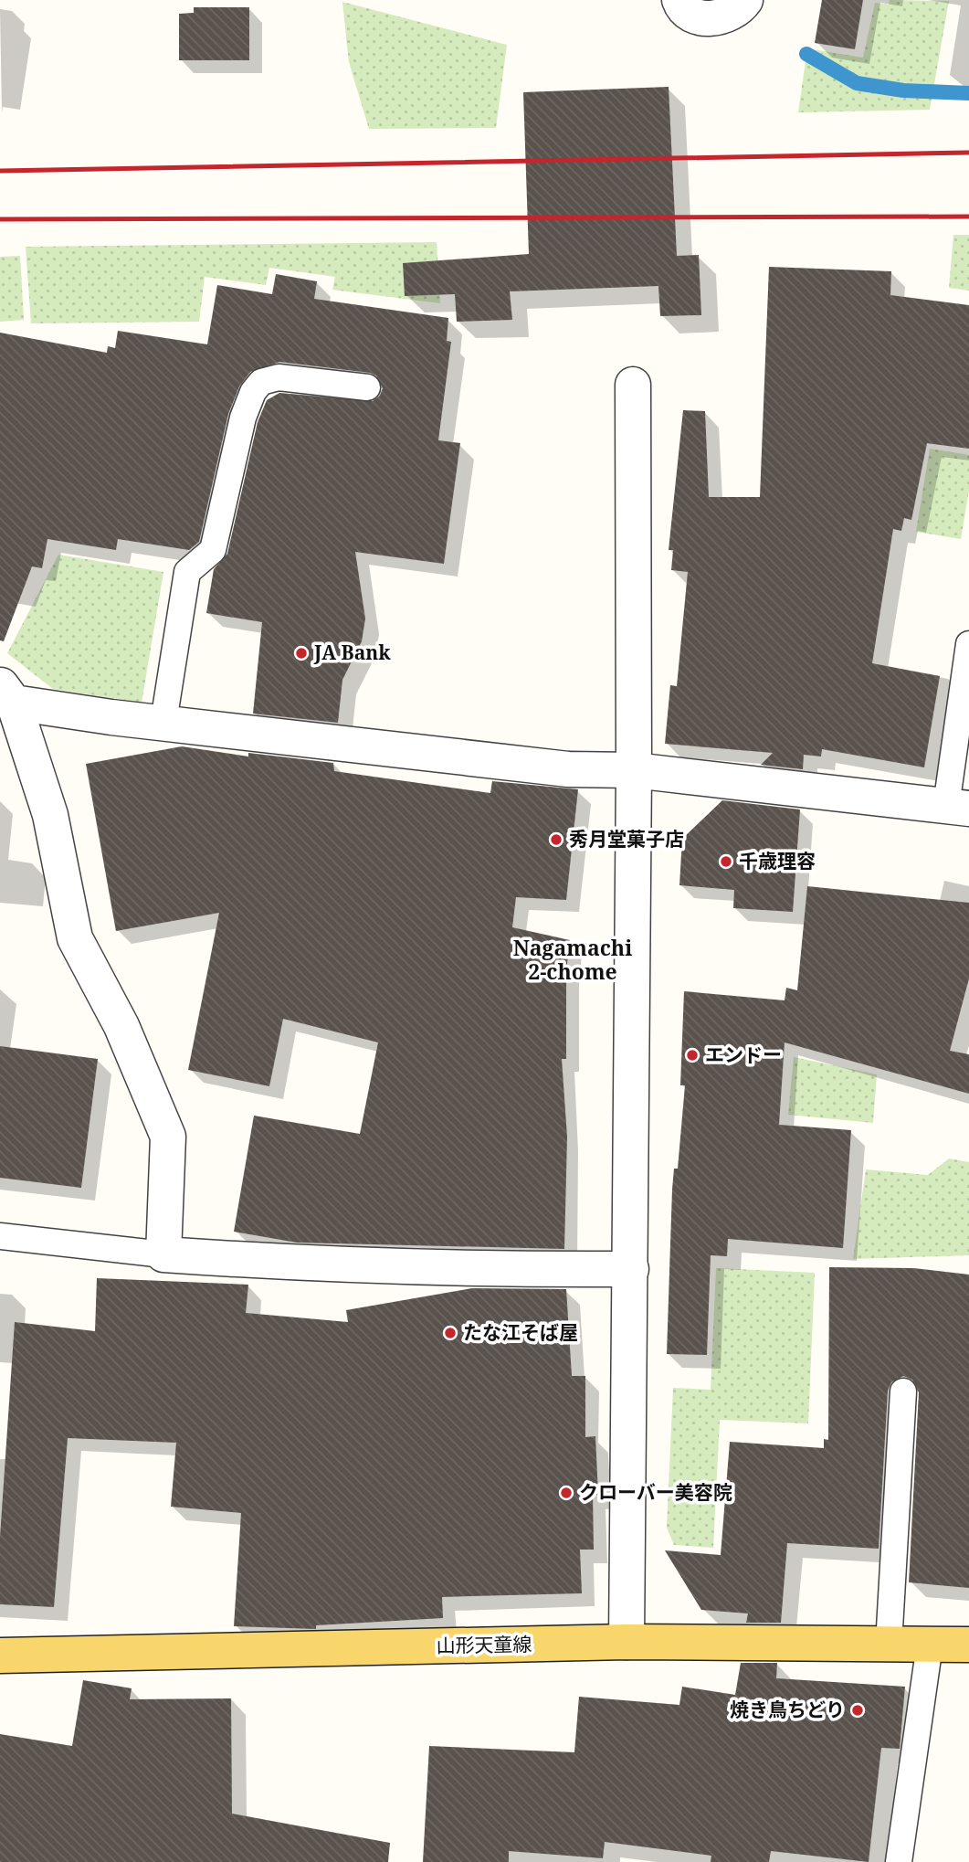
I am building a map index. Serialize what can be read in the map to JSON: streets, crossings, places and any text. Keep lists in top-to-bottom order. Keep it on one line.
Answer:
{"streets":{"main road":["山形天童線"]},"districts":["Nagamachi 2-chome"],"places":["JA Bank","秀月堂菓子店","千歳理容","エンドー","たな江そば屋","クローバー美容院","焼き鳥ちどり"]}
